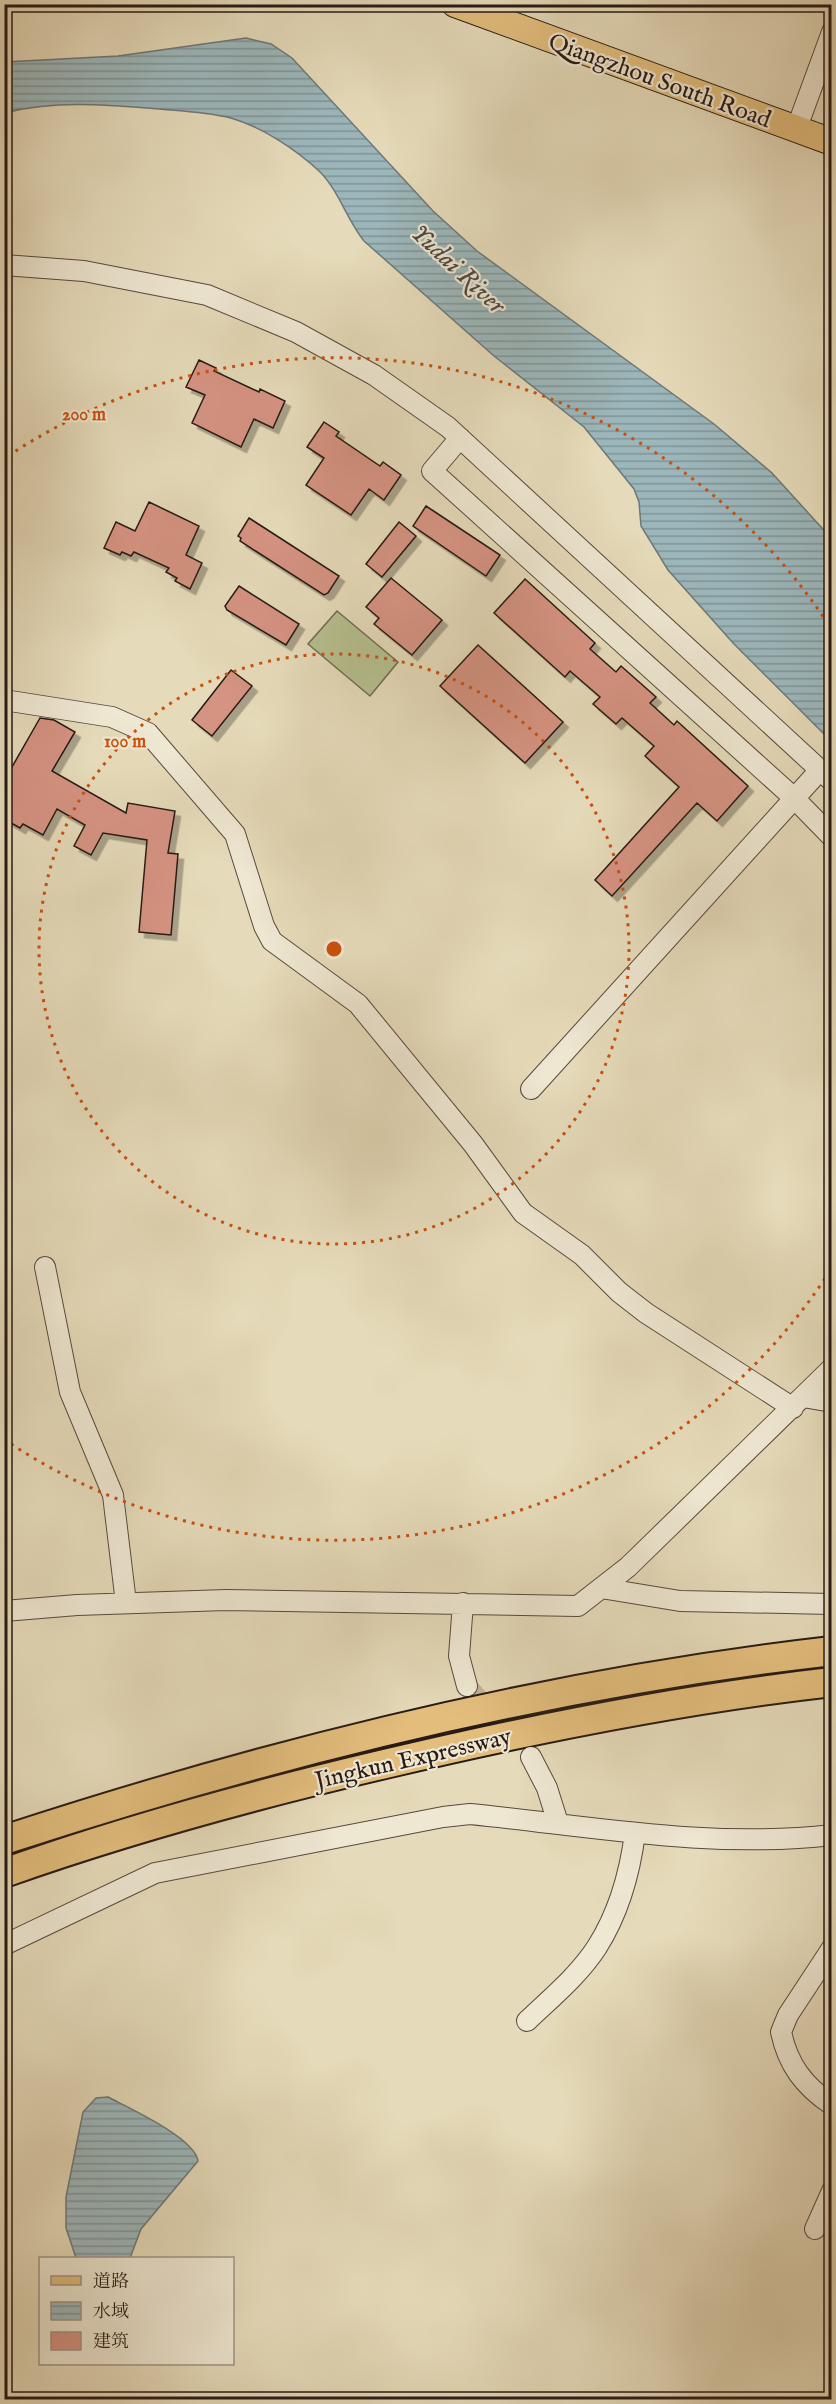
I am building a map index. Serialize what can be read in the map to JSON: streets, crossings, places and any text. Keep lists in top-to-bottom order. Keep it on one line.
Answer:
{"streets":{"highway":["Jingkun Expressway"],"main road":["Qiangzhou South Road"]},"water":["Yudai River"],"legend":["道路","水域","建筑"],"rings":["200 m","100 m"]}
